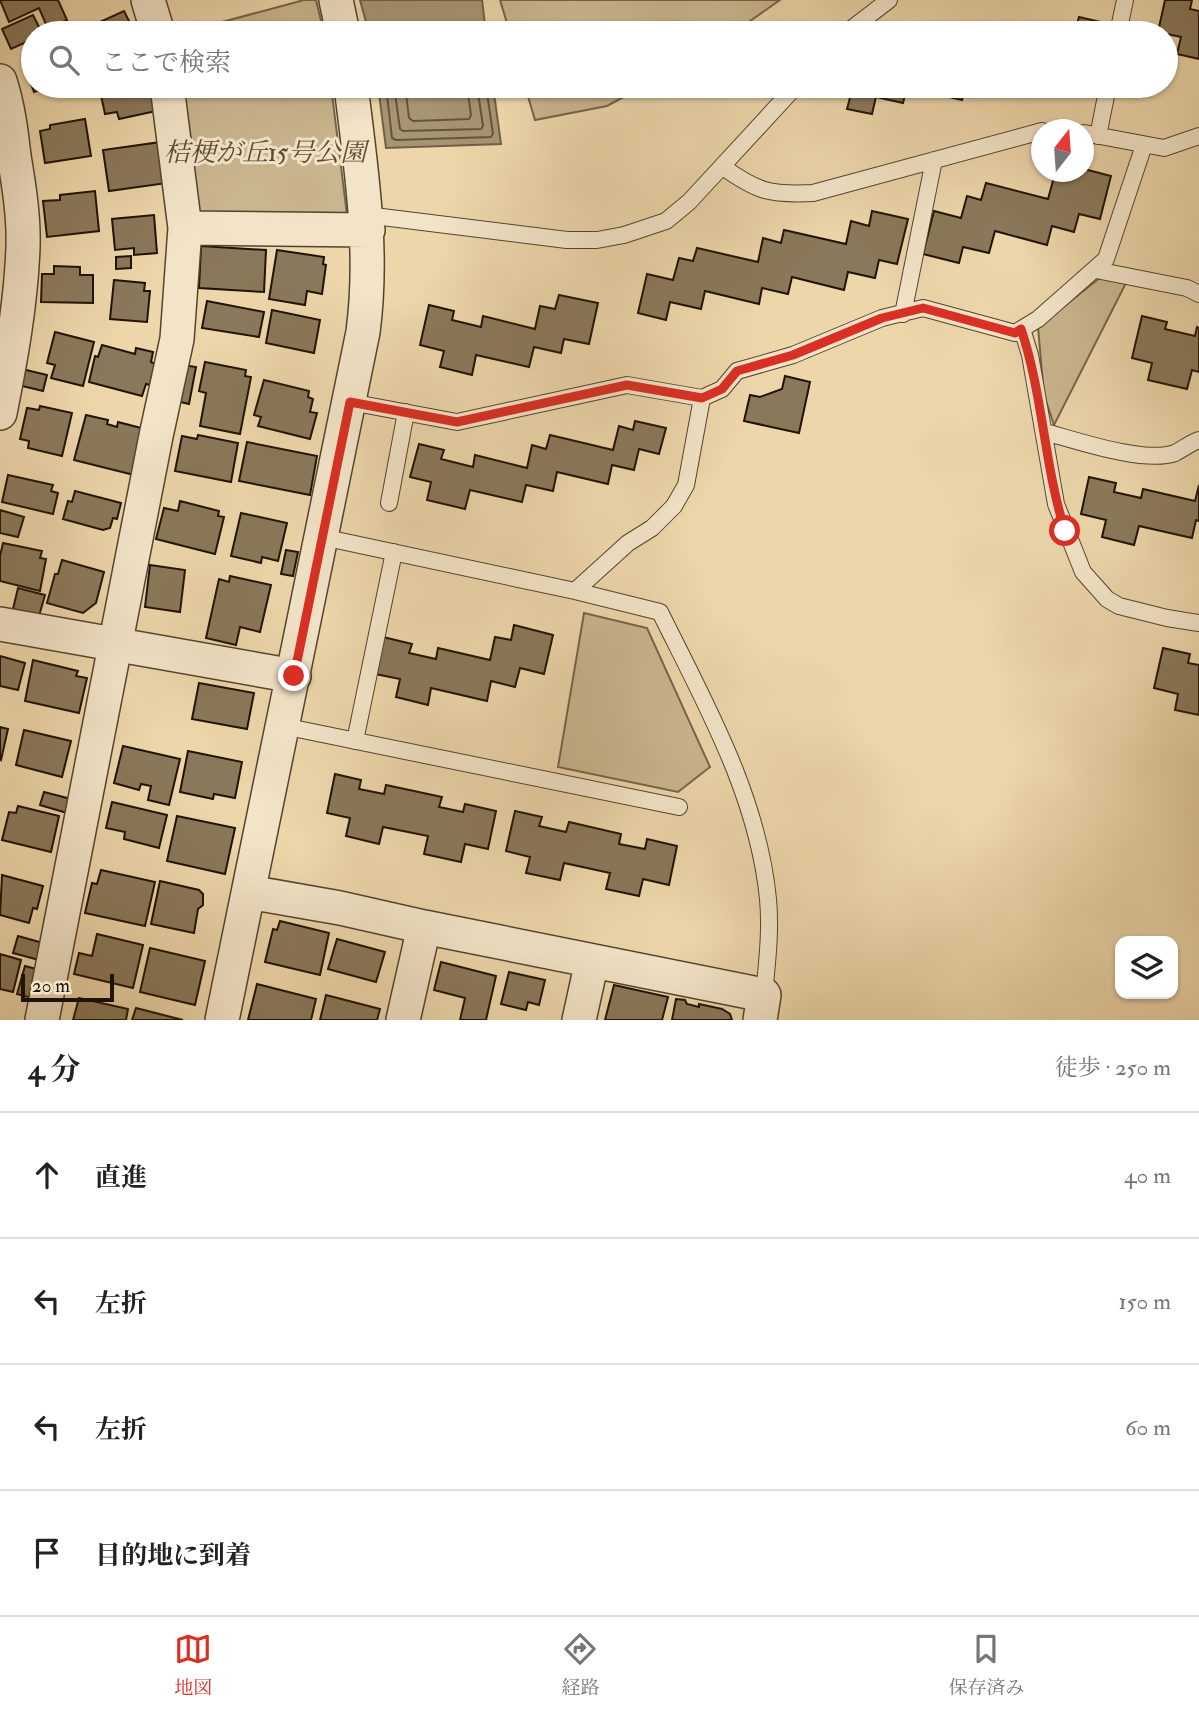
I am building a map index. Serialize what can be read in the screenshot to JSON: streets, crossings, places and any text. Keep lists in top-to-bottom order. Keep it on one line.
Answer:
{"parks":["桔梗が丘15号公園"],"scale_bar":"20 m","north":"top","page":{"search":"ここで検索","scale":"20 m","heading":["4 分","徒歩 · 250 m"],"list":[["直進","40 m"],["左折","150 m"],["左折","60 m"],"目的地に到着"],"nav":["地図","経路","保存済み"]}}
